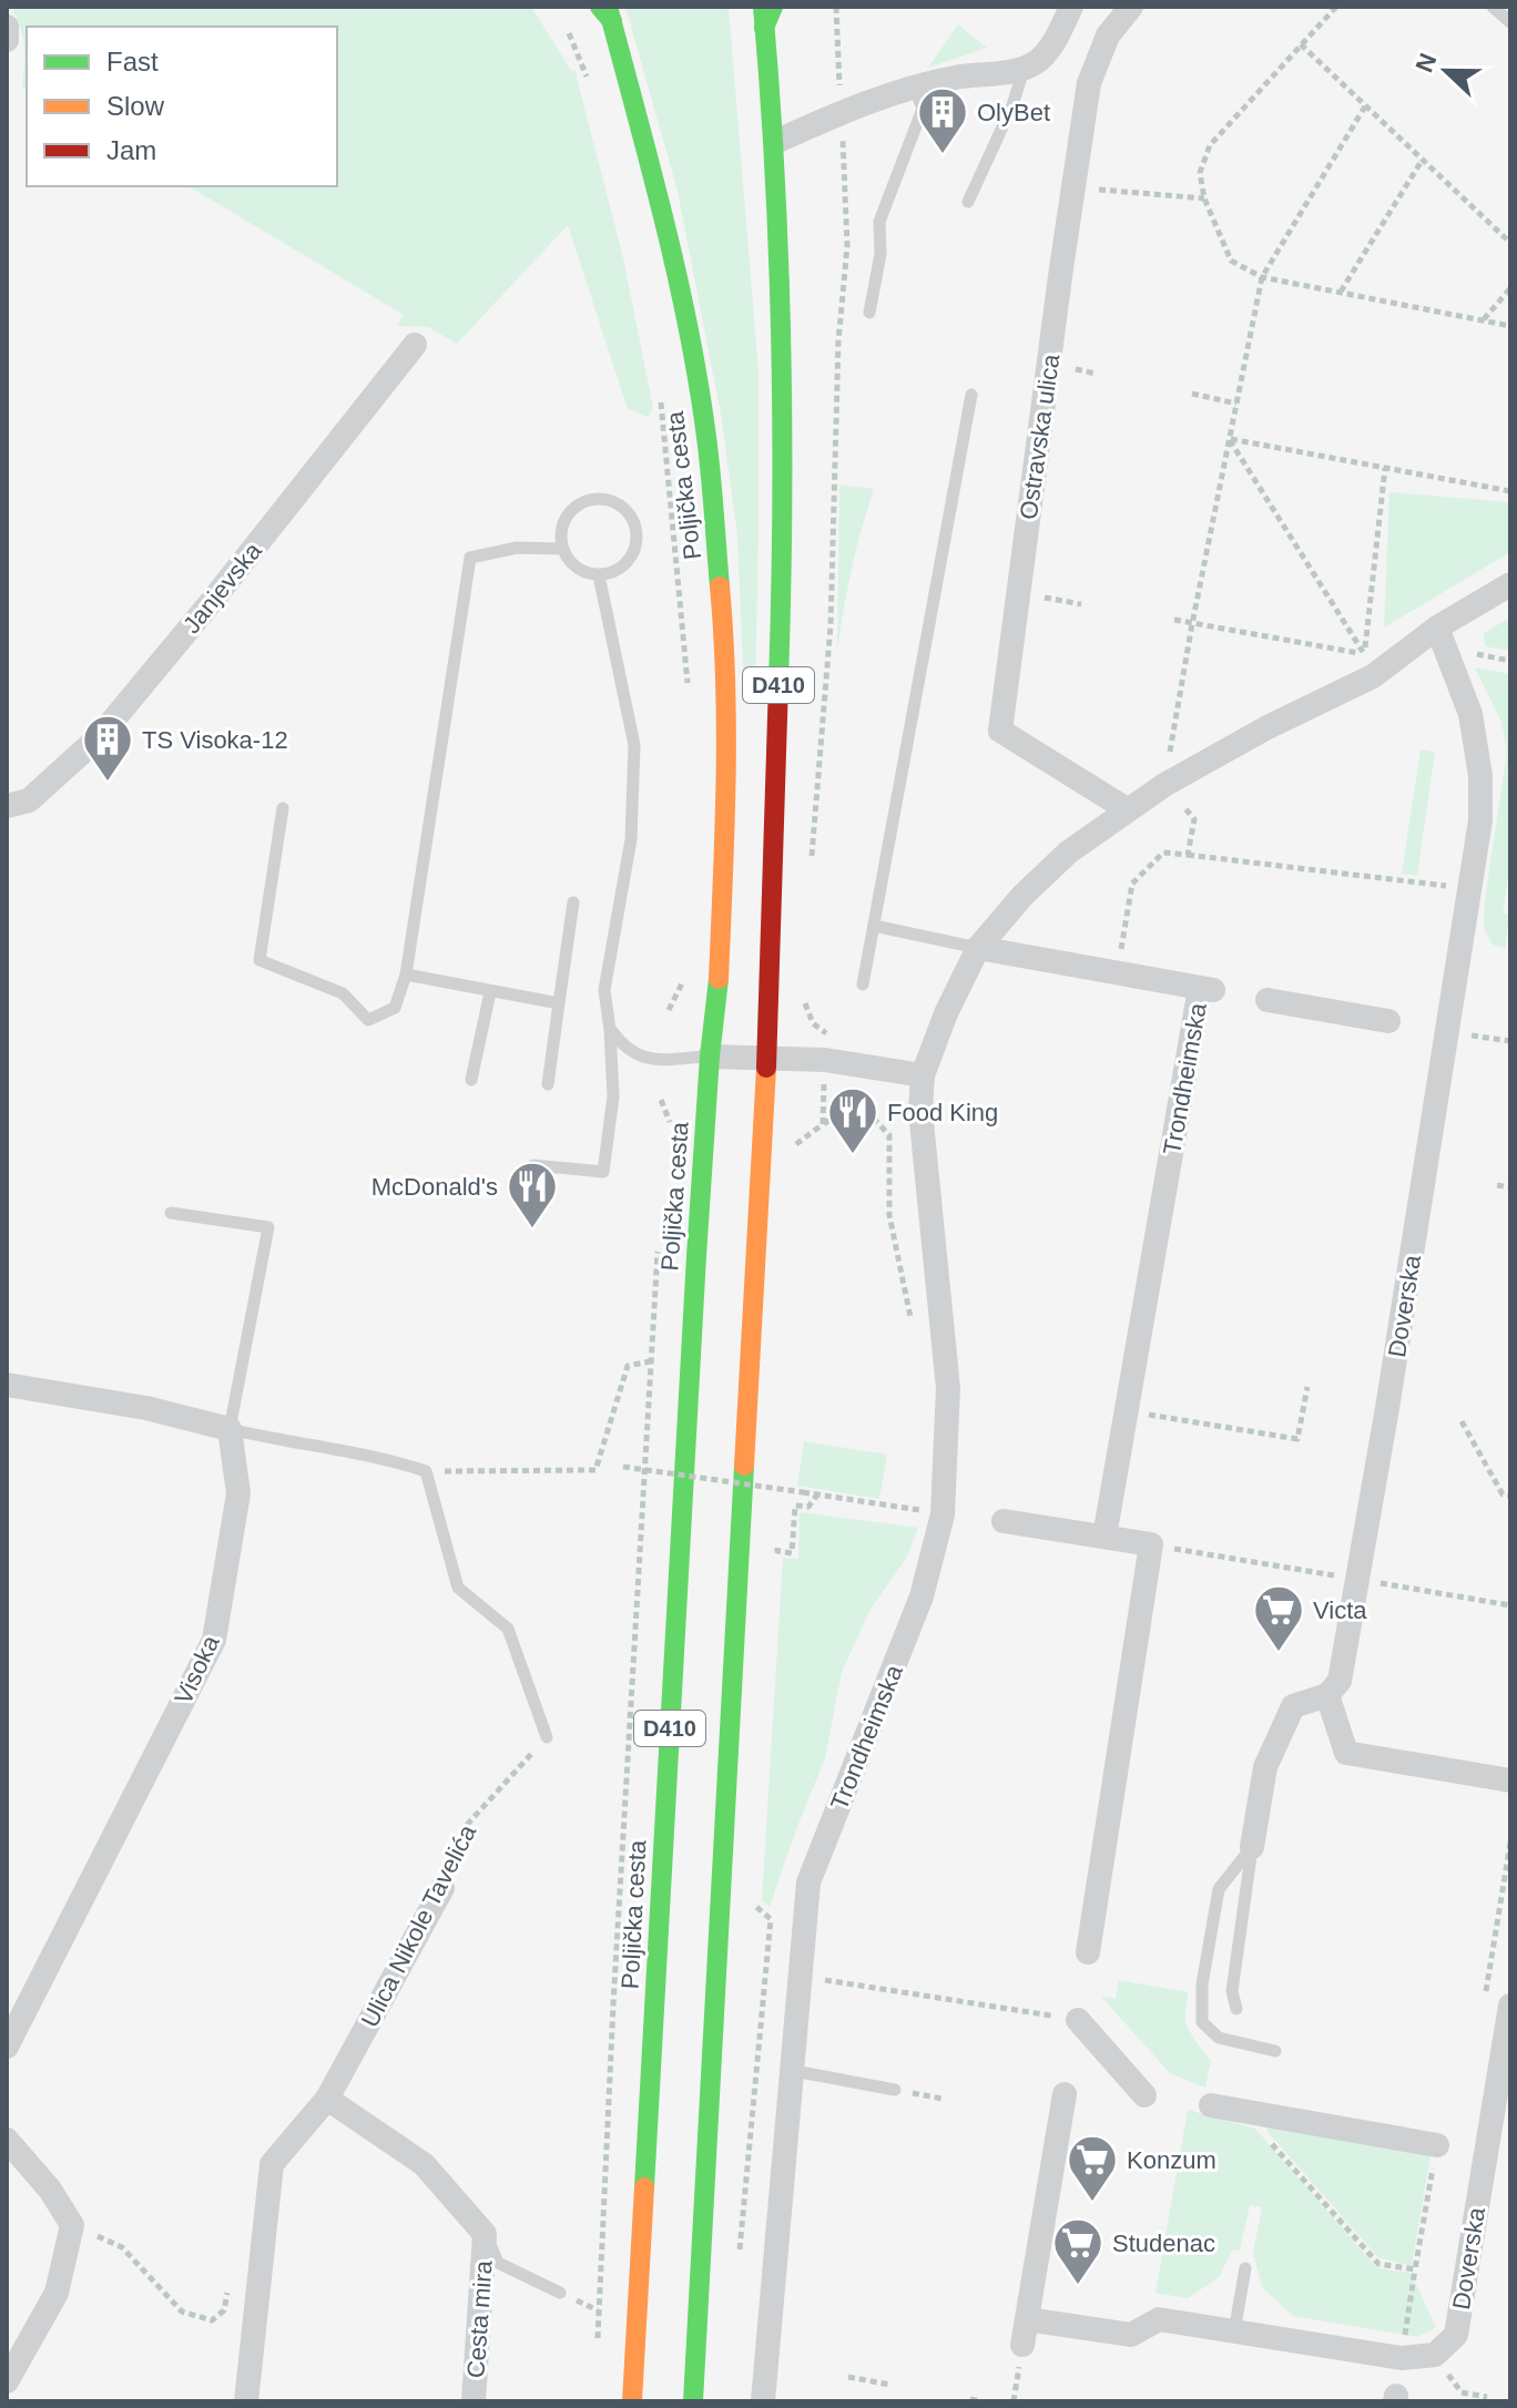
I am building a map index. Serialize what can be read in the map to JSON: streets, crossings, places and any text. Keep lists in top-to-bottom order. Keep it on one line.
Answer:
{"streets":{"main road":["Poljička cesta","D410"],"street":["Ostravska ulica","Janjevska","Trondheimska","Doverska","Visoka","Ulica Nikole Tavelića","Cesta mira"]},"crossings":[["Ulica Nikole Tavelića","Cesta mira"]],"places":{"building":["OlyBet","TS Visoka-12"],"restaurant":["Food King","McDonald's"],"supermarket":["Victa","Konzum","Studenac"]},"legend":["Fast","Slow","Jam"],"north":"left"}
